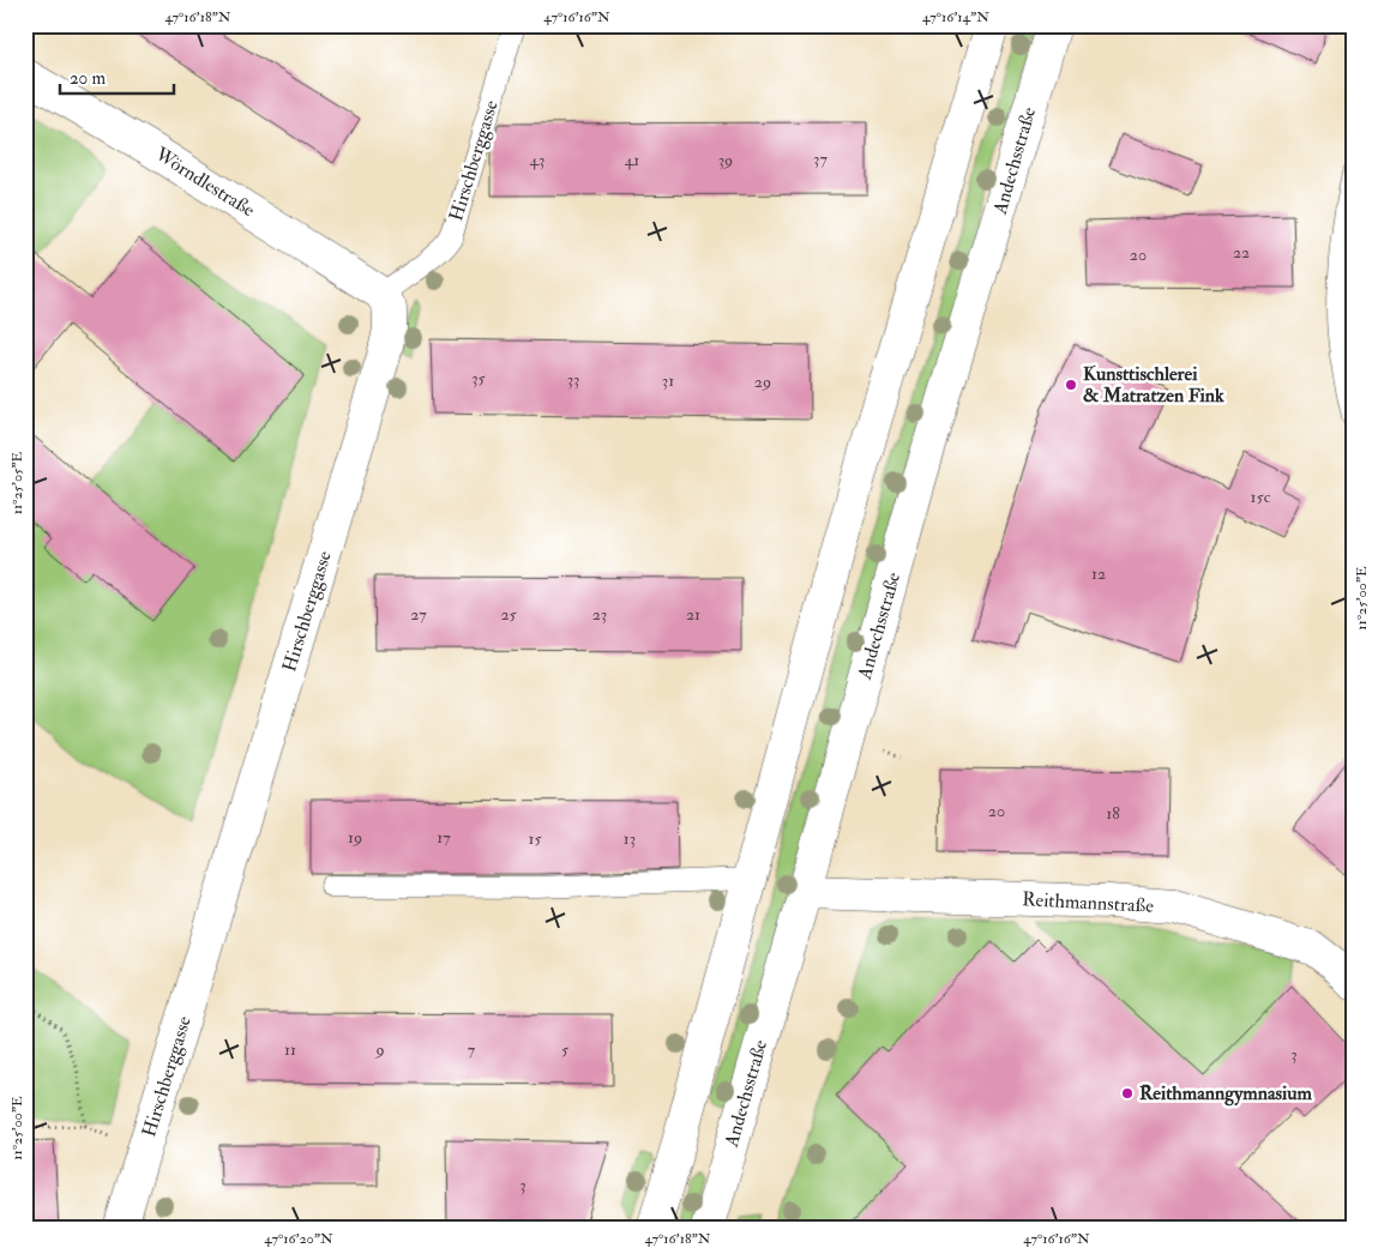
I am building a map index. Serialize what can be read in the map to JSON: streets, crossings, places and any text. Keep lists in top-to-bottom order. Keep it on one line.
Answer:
{"streets":{"street":["Hirschberggasse","Andechsstraße","Wörndlestraße","Reithmannstraße"]},"crossings":[["Hirschberggasse","Wörndlestraße"],["Andechsstraße","Reithmannstraße"]],"places":["Kunsttischlerei & Matratzen Fink","Reithmanngymnasium"],"house_numbers":["37","43","41","39","22","20","35","33","31","29","15c","12","27","25","23","21","20","18","19","17","15","13","11","9","7","5","3","3"],"scale_bar":"20 m","coordinates":["47°16'18\"N","47°16'16\"N","47°16'14\"N","11°25'05\"E","11°25'00\"E","47°16'20\"N"]}
